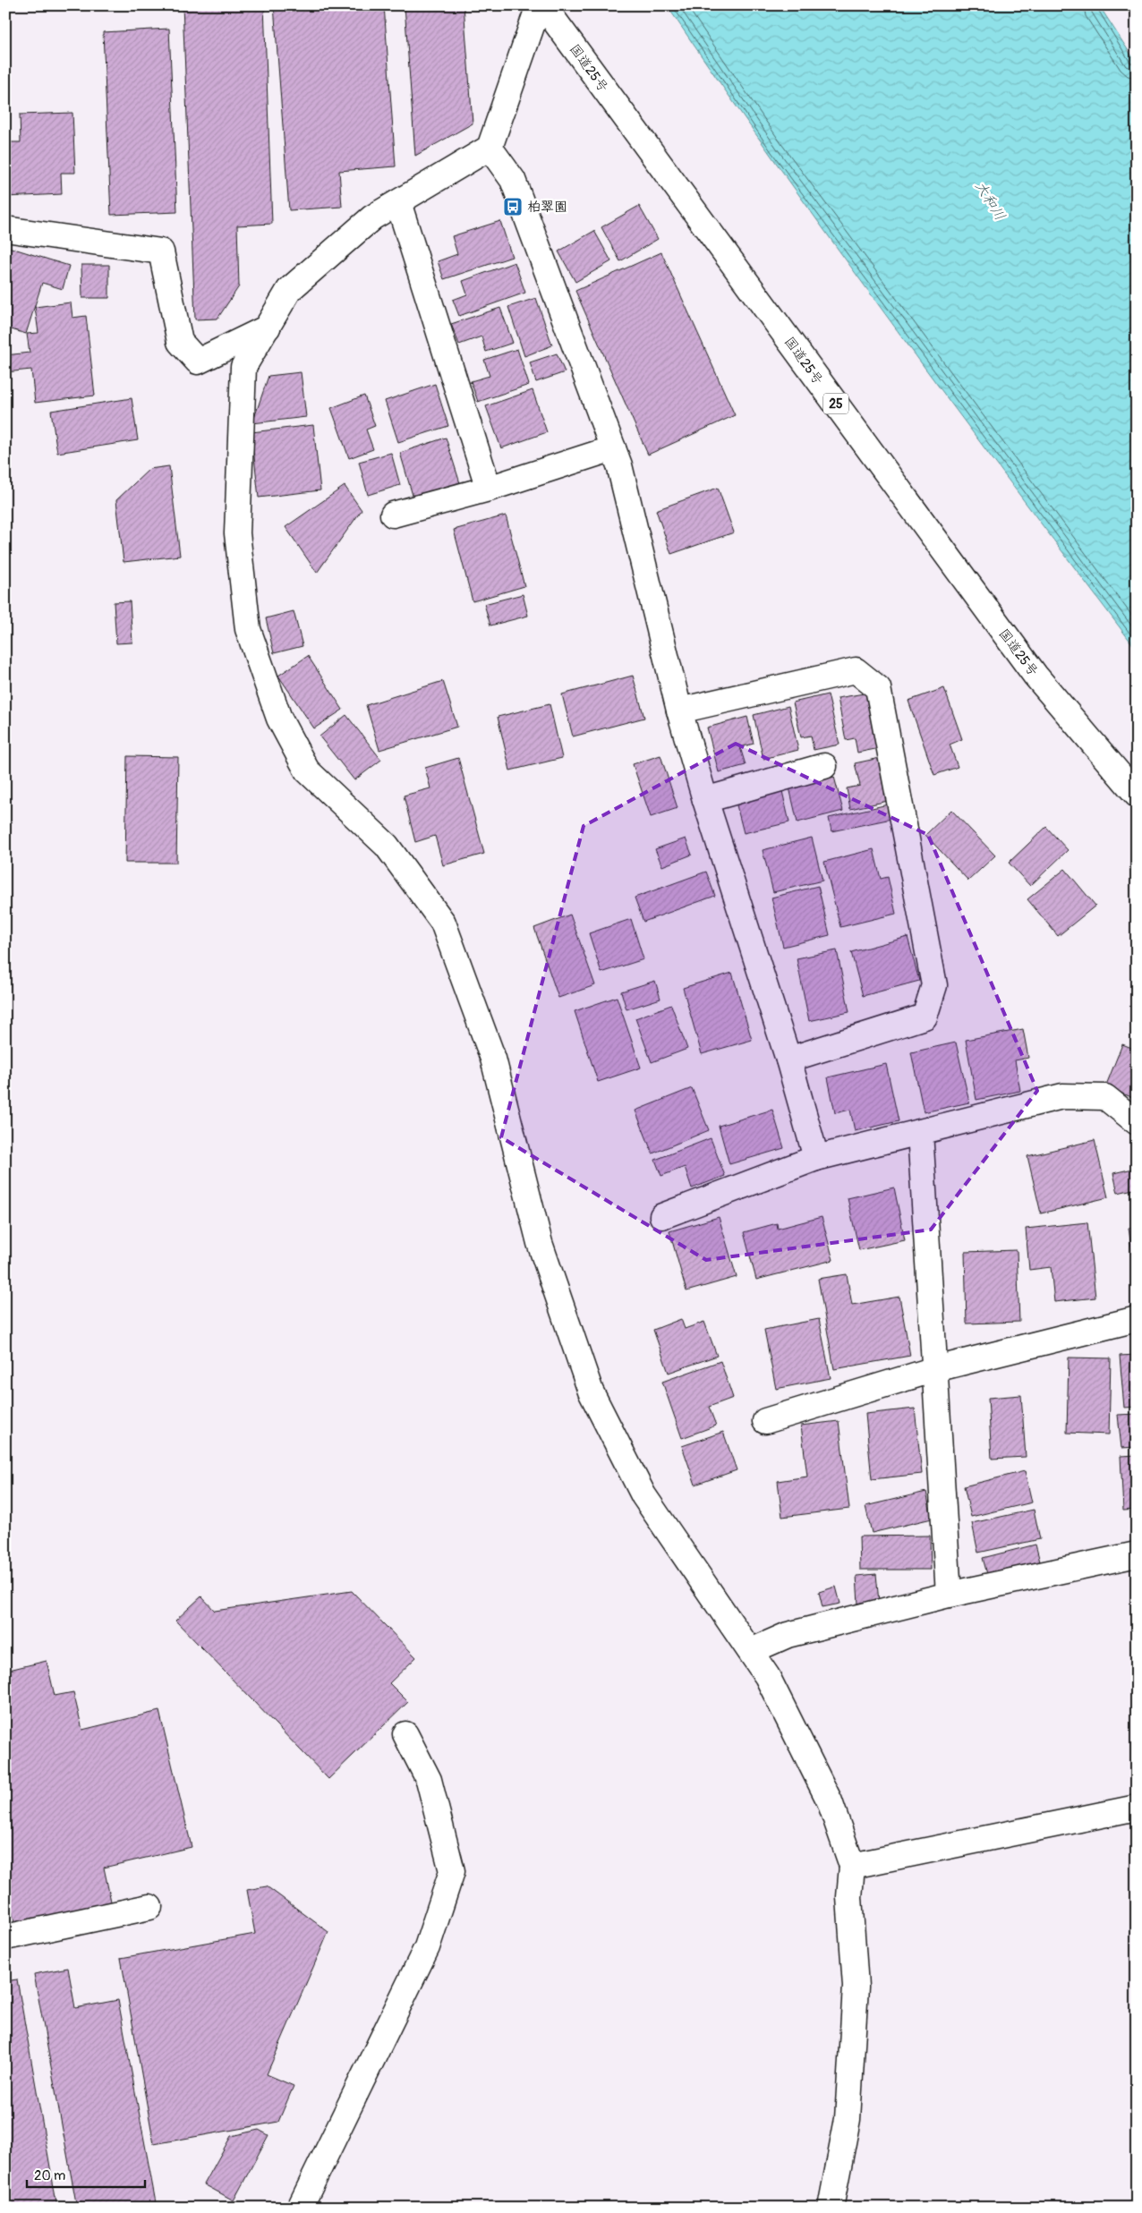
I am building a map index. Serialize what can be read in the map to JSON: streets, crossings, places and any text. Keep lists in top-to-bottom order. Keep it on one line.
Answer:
{"streets":{"main road":["国道25号","25"]},"water":["大和川"],"places":{"bus stop":["柏翠園"]},"scale_bar":"20 m"}
